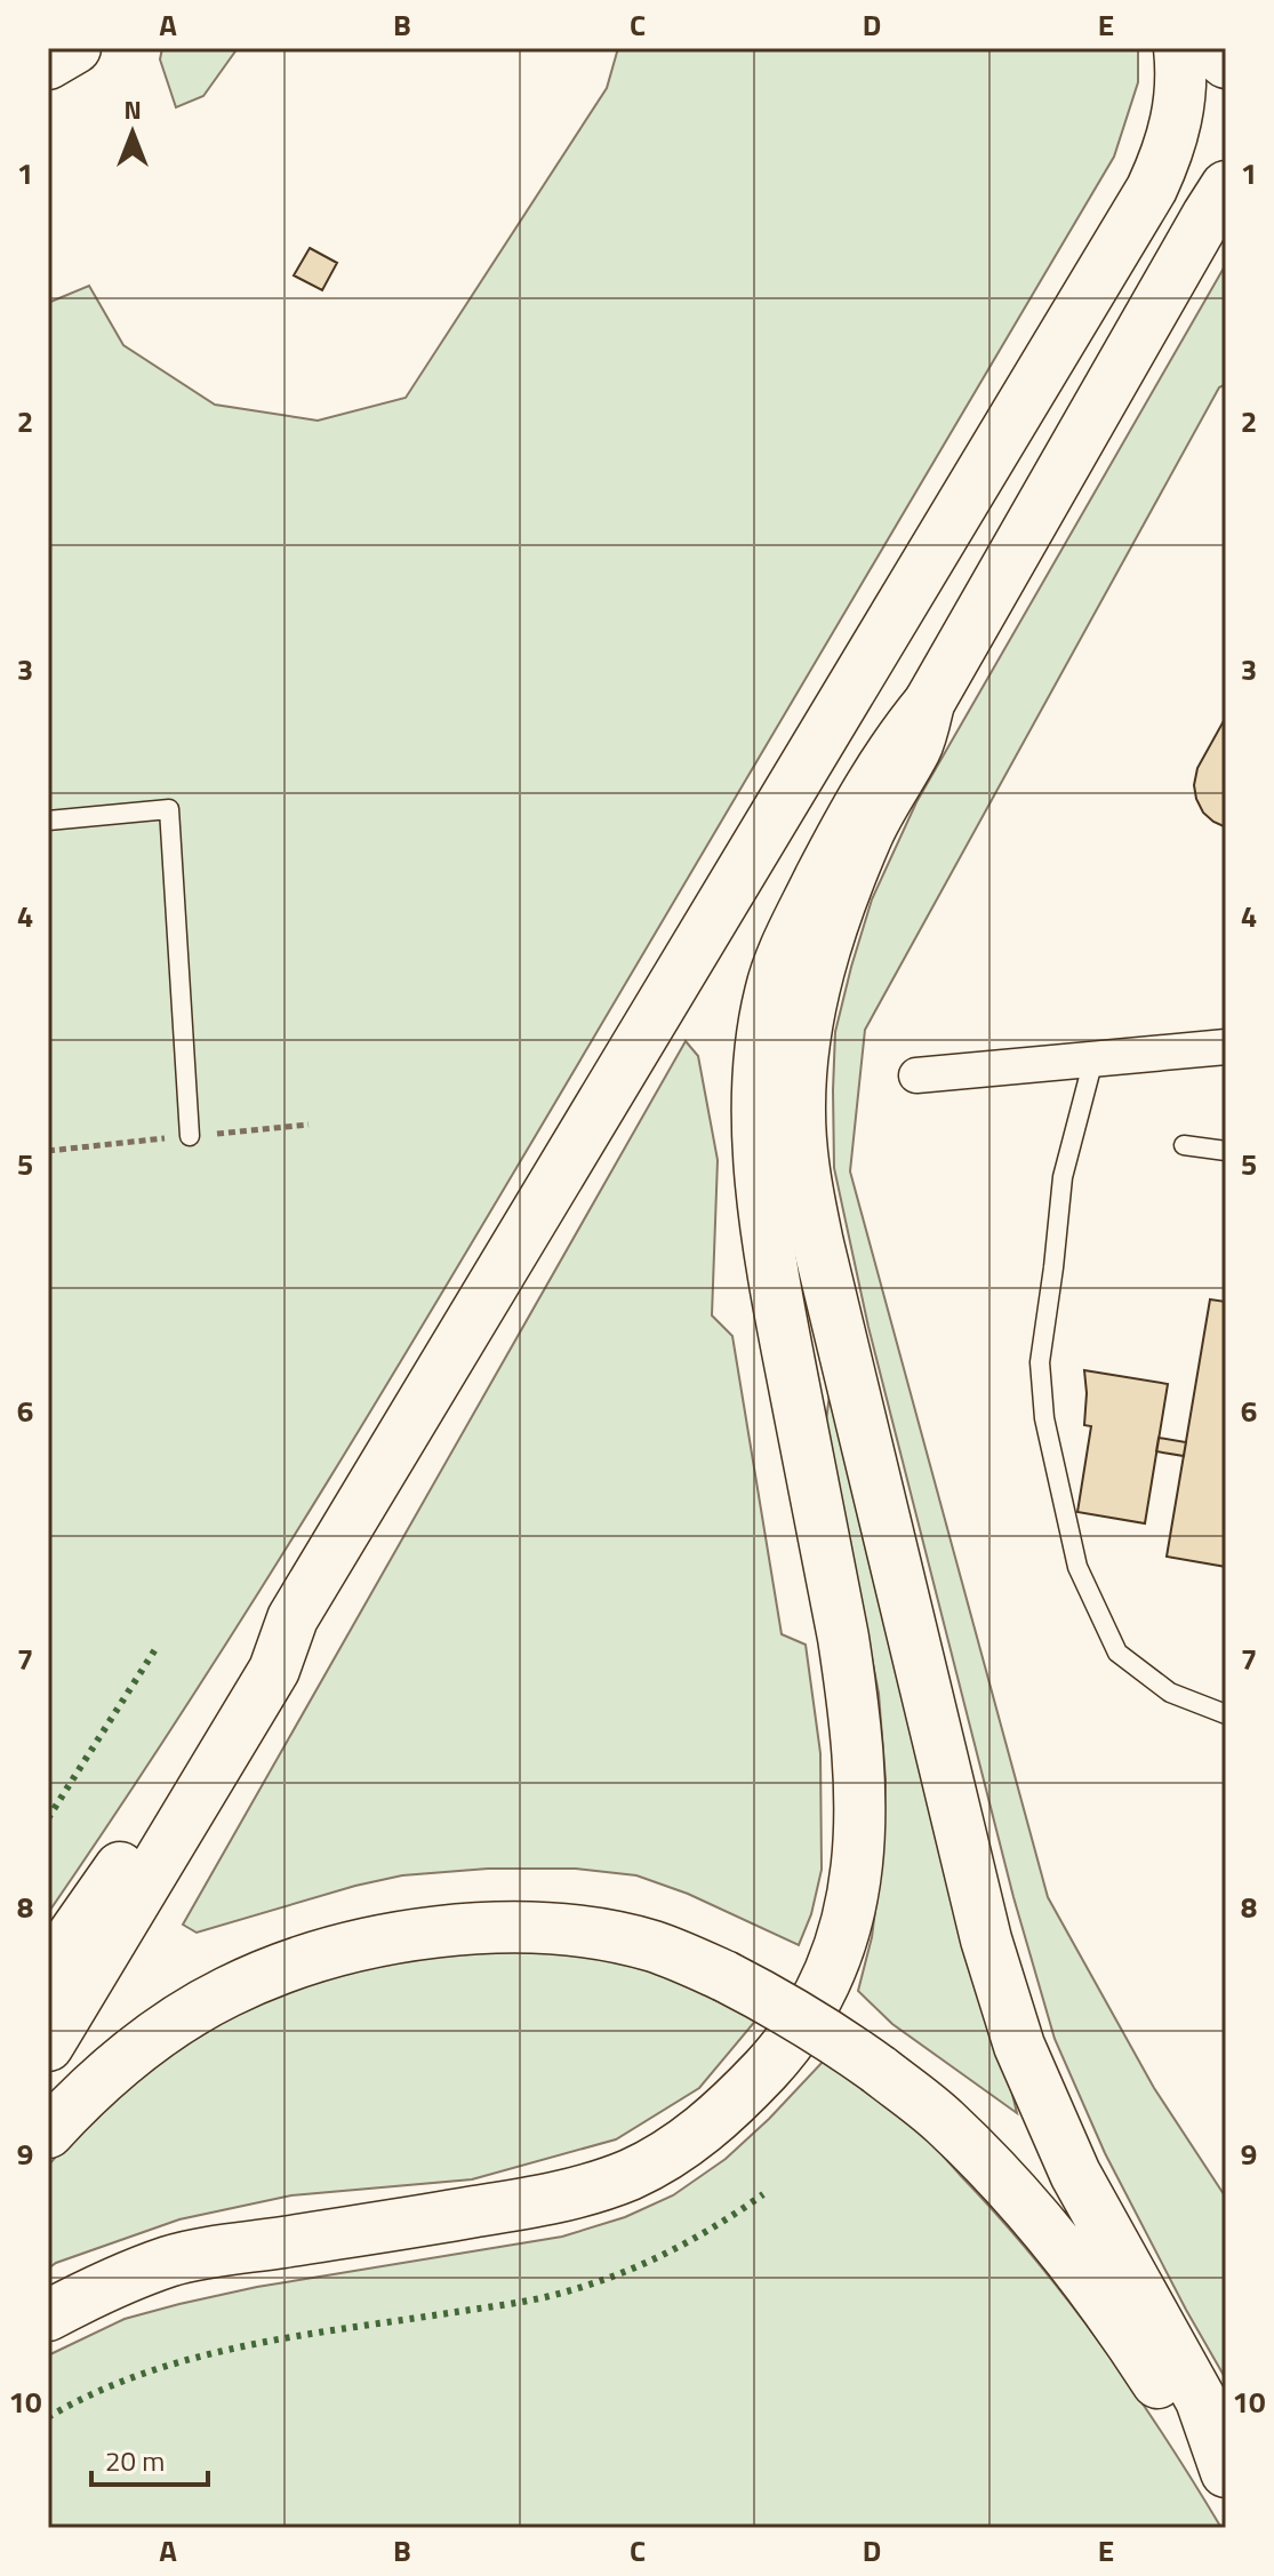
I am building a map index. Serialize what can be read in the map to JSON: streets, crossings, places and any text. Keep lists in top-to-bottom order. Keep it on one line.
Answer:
{"scale_bar":"20 m","north":"top","grid":{"columns":["A","B","C","D","E"],"rows":["1","2","3","4","5","6","7","8","9","10"]}}
